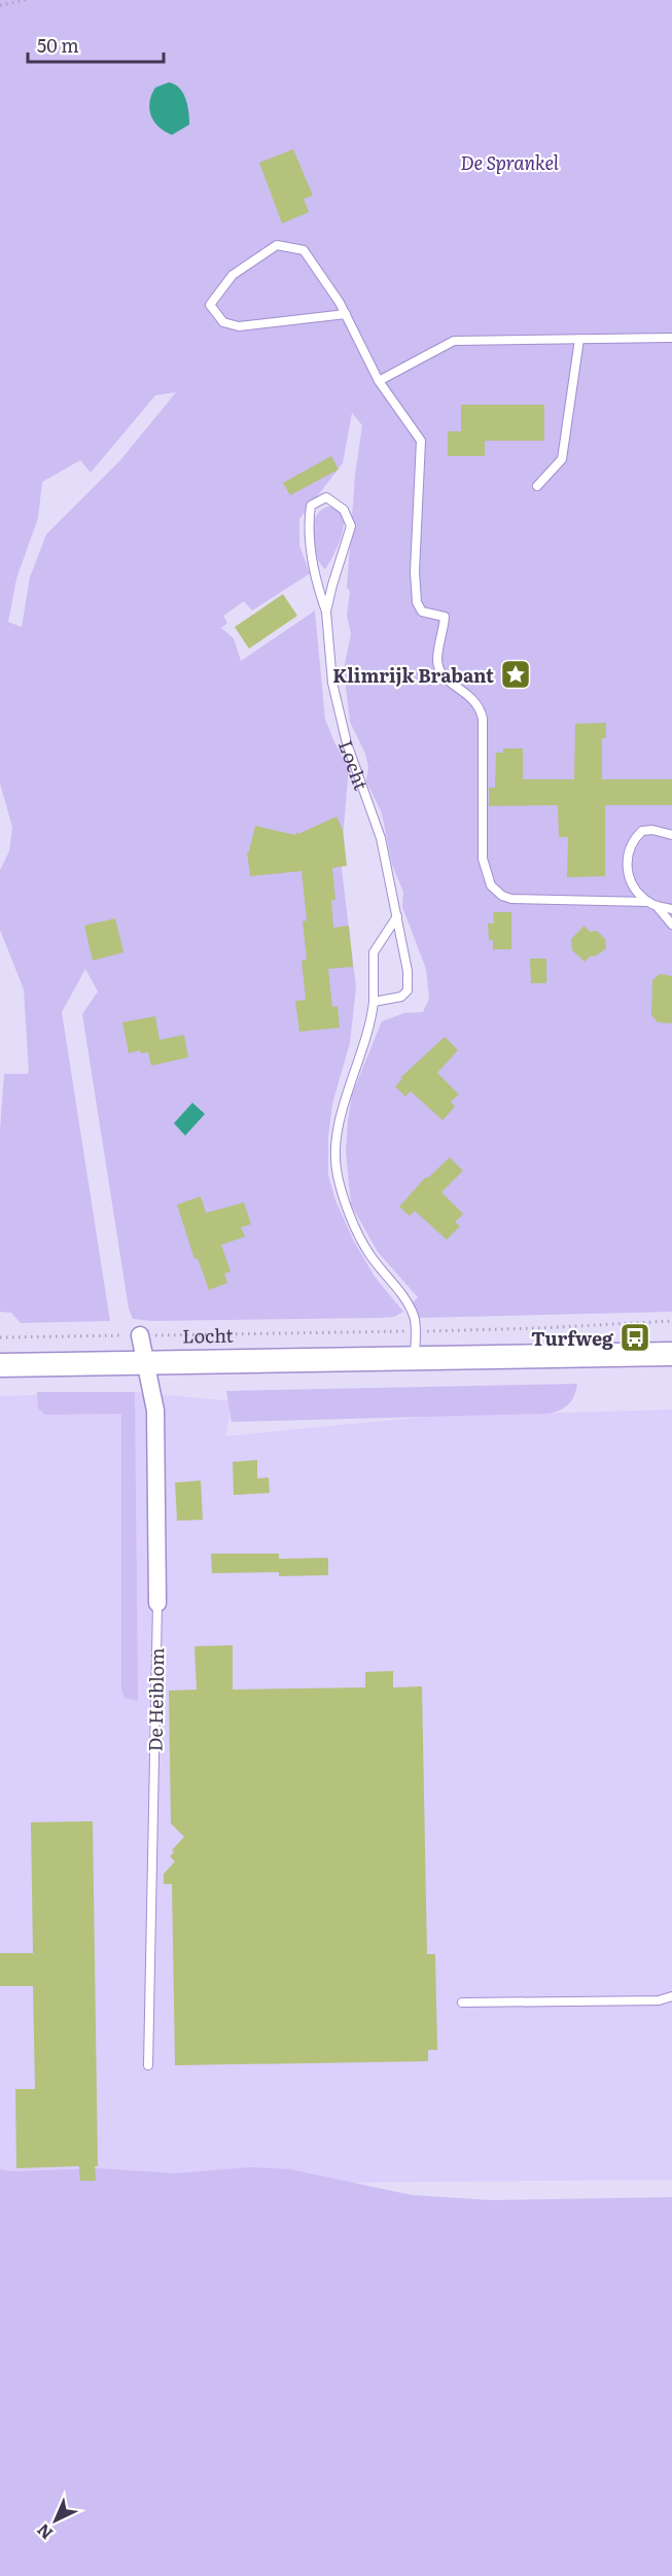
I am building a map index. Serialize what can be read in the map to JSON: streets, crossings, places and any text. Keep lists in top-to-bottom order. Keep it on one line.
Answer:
{"streets":{"street":["Locht","De Heiblom"]},"crossings":[["Locht","De Heiblom"]],"parks":["De Sprankel"],"places":{"place":["Klimrijk Brabant"],"bus stop":["Turfweg"]},"scale_bar":"50 m","north":"bottom left"}
